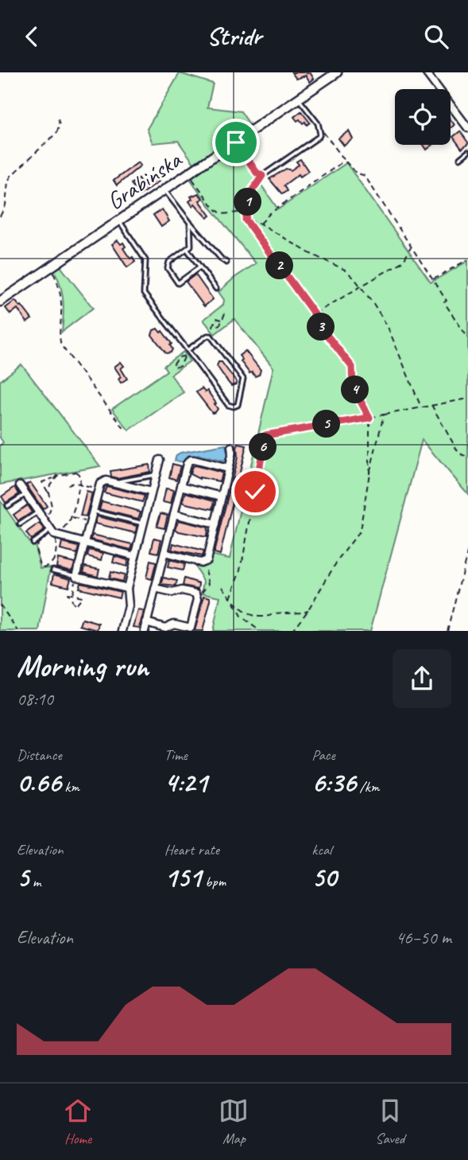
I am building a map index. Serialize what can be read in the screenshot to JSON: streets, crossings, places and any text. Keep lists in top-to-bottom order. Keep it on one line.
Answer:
{"streets":{"street":["Grabińska"]},"page":{"header":"Stridr","pins":["1","2","3","4","5","6"],"heading":["Morning run","08:10"],"stats":[["Distance","0.66 km"],["Time","4:21"],["Pace","6:36 /km"],["Elevation","5 m"],["Heart rate","151 bpm"],["kcal","50"]],"chart":["Elevation","46–50 m"],"tabs":["Home","Map","Saved"]}}
